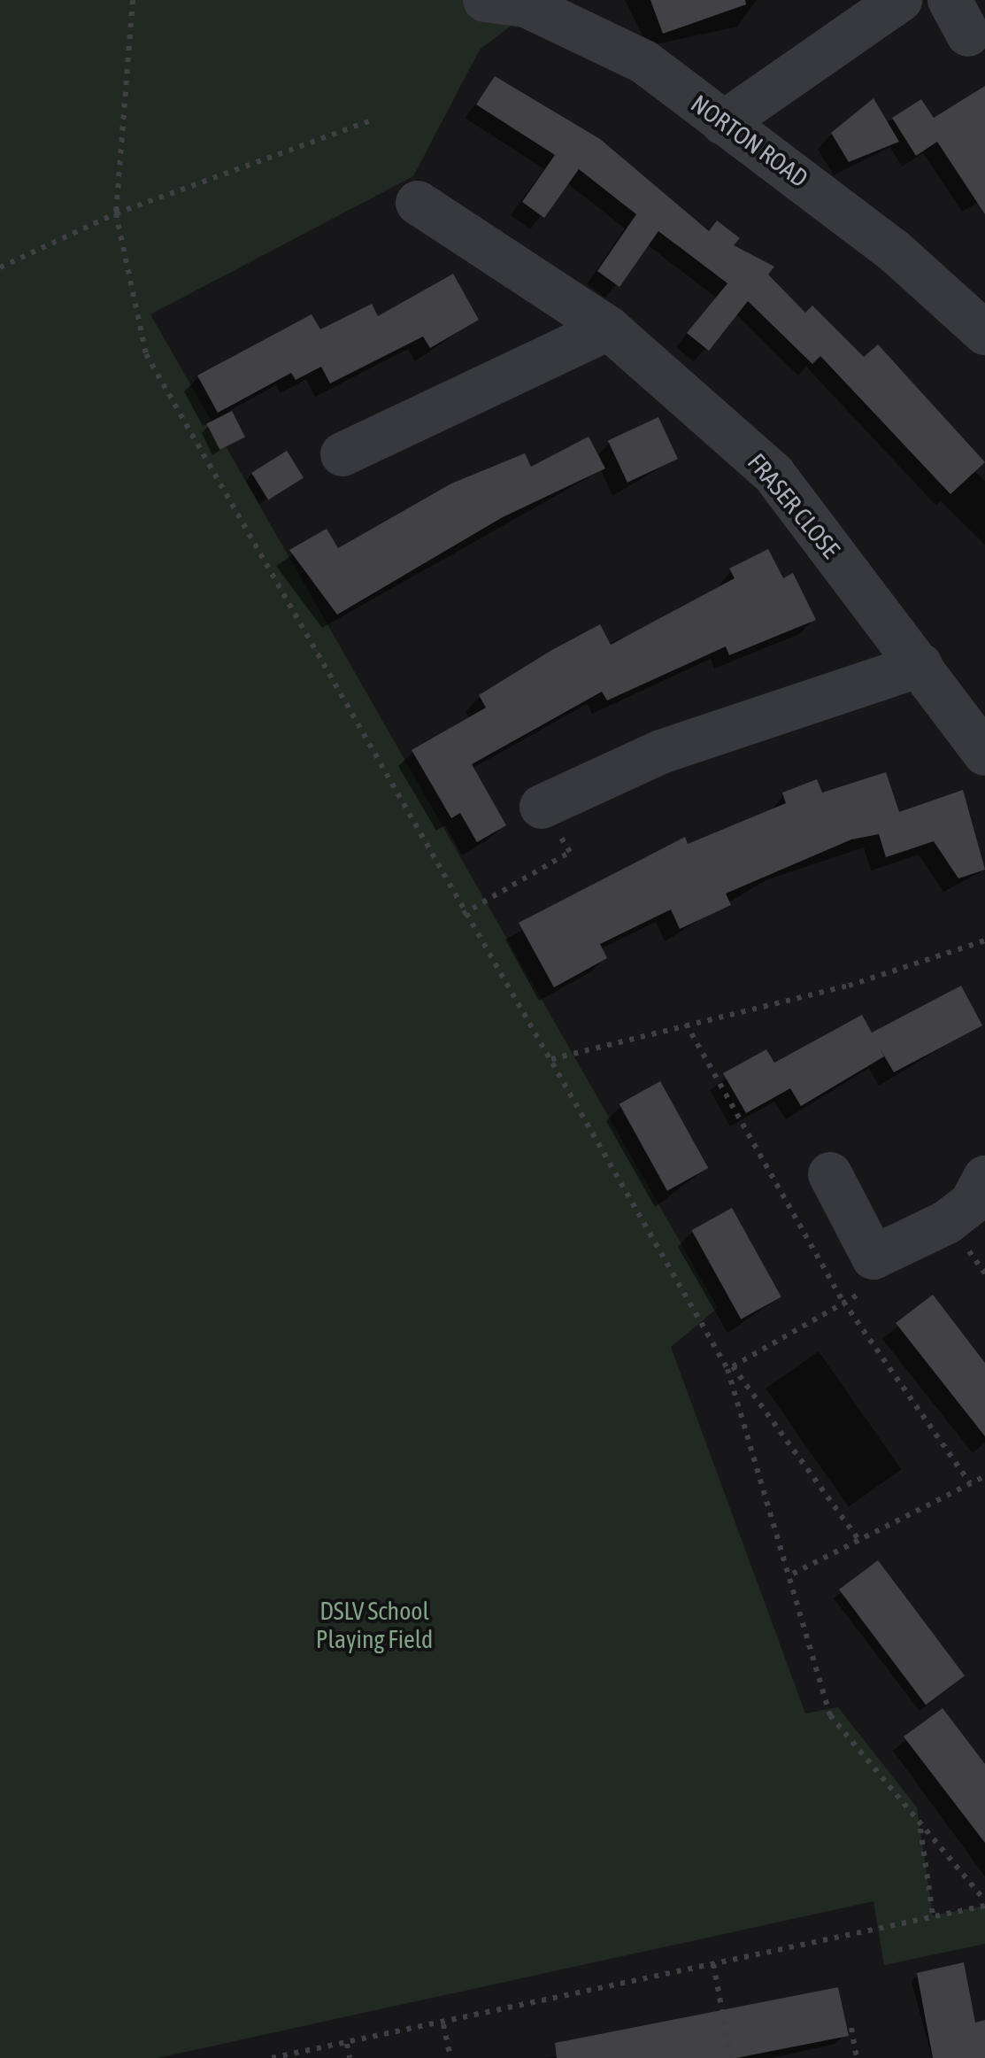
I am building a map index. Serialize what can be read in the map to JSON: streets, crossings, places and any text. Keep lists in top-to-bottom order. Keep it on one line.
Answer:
{"streets":{"street":["NORTON ROAD","FRASER CLOSE"]},"parks":["DSLV School Playing Field"]}
